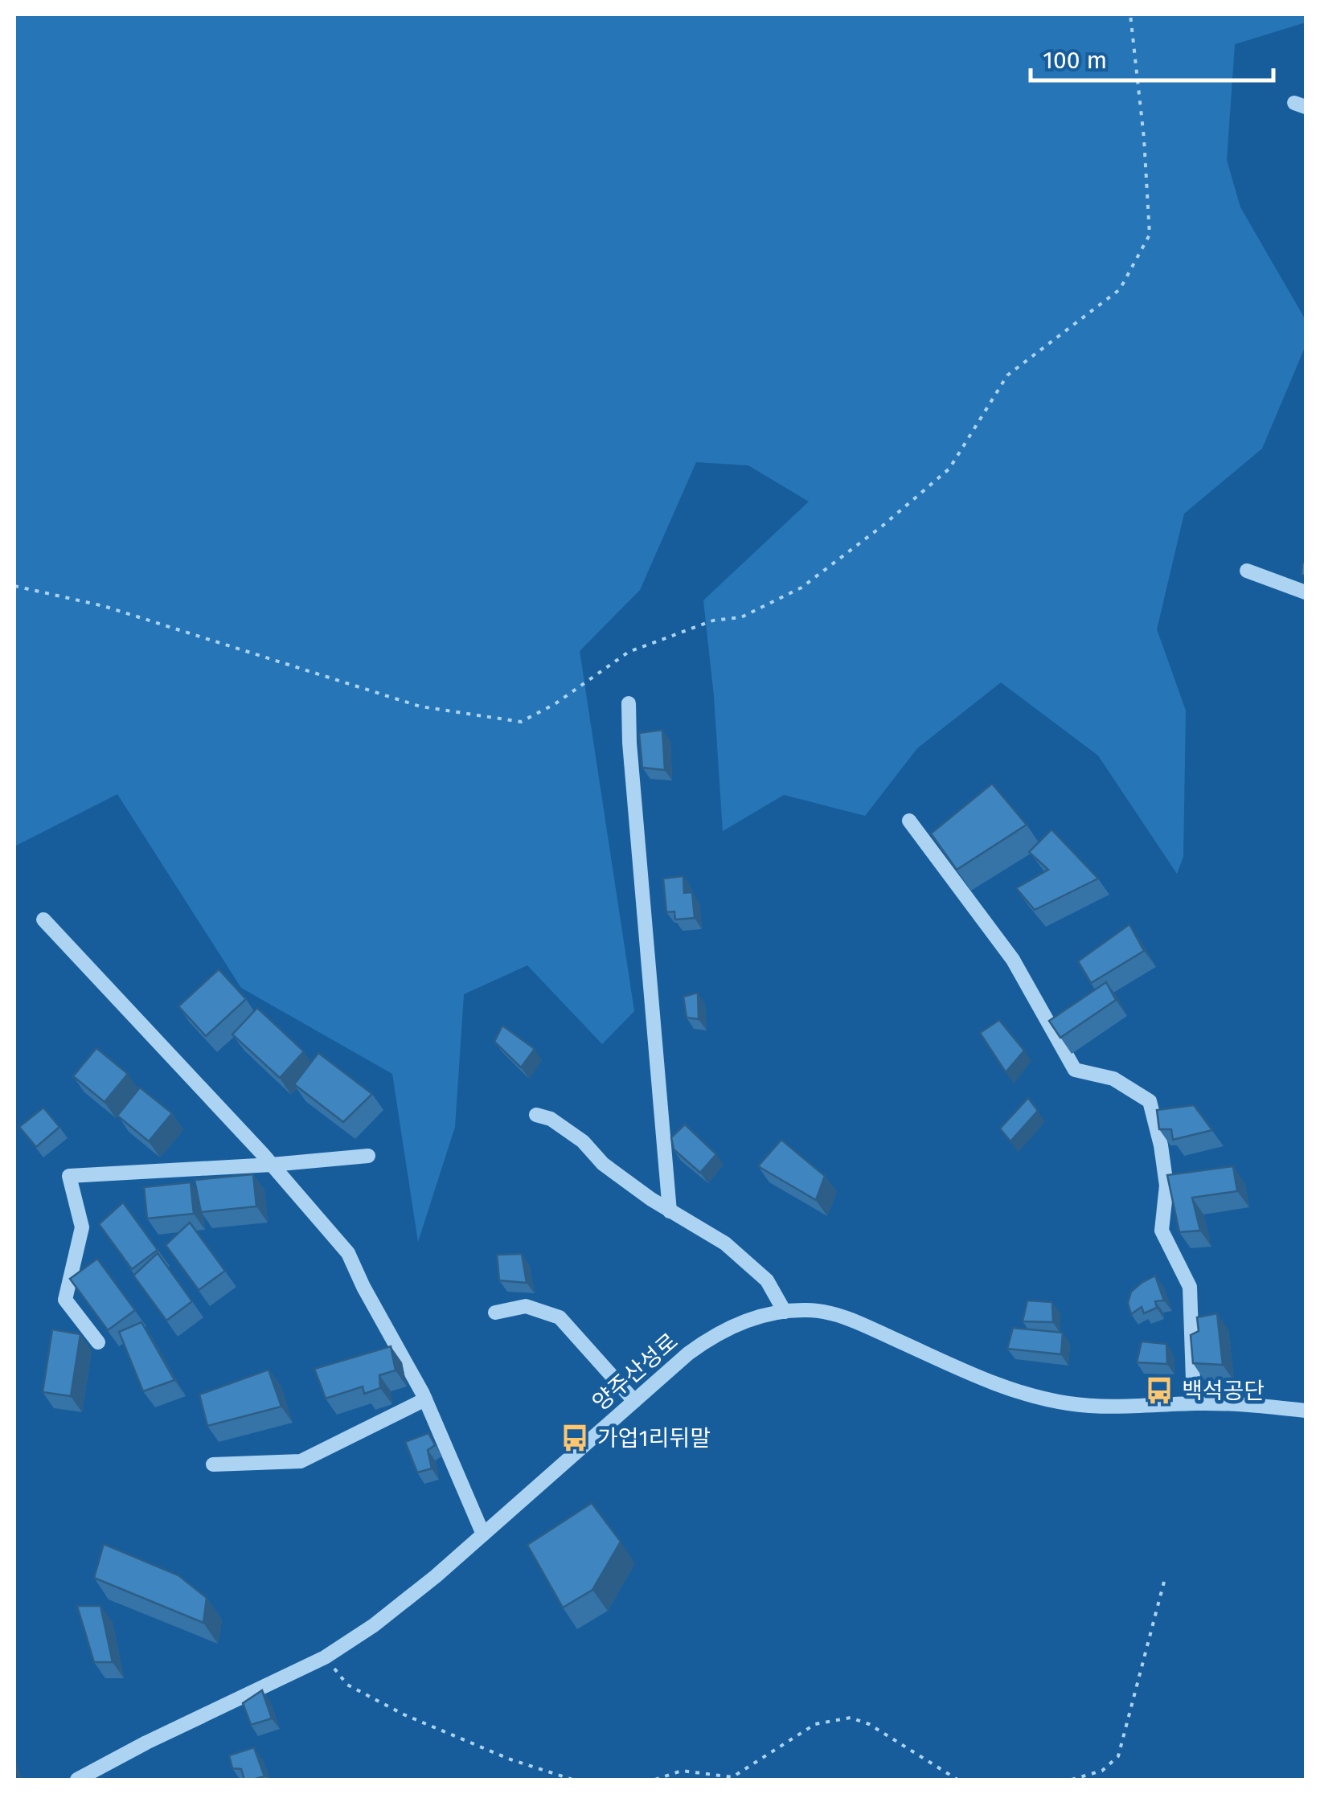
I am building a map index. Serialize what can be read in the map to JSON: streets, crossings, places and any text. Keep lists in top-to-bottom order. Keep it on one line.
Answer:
{"streets":{"street":["양주산성로"]},"places":{"bus stop":["백석공단","가업1리뒤말"]},"scale_bar":"100 m"}
